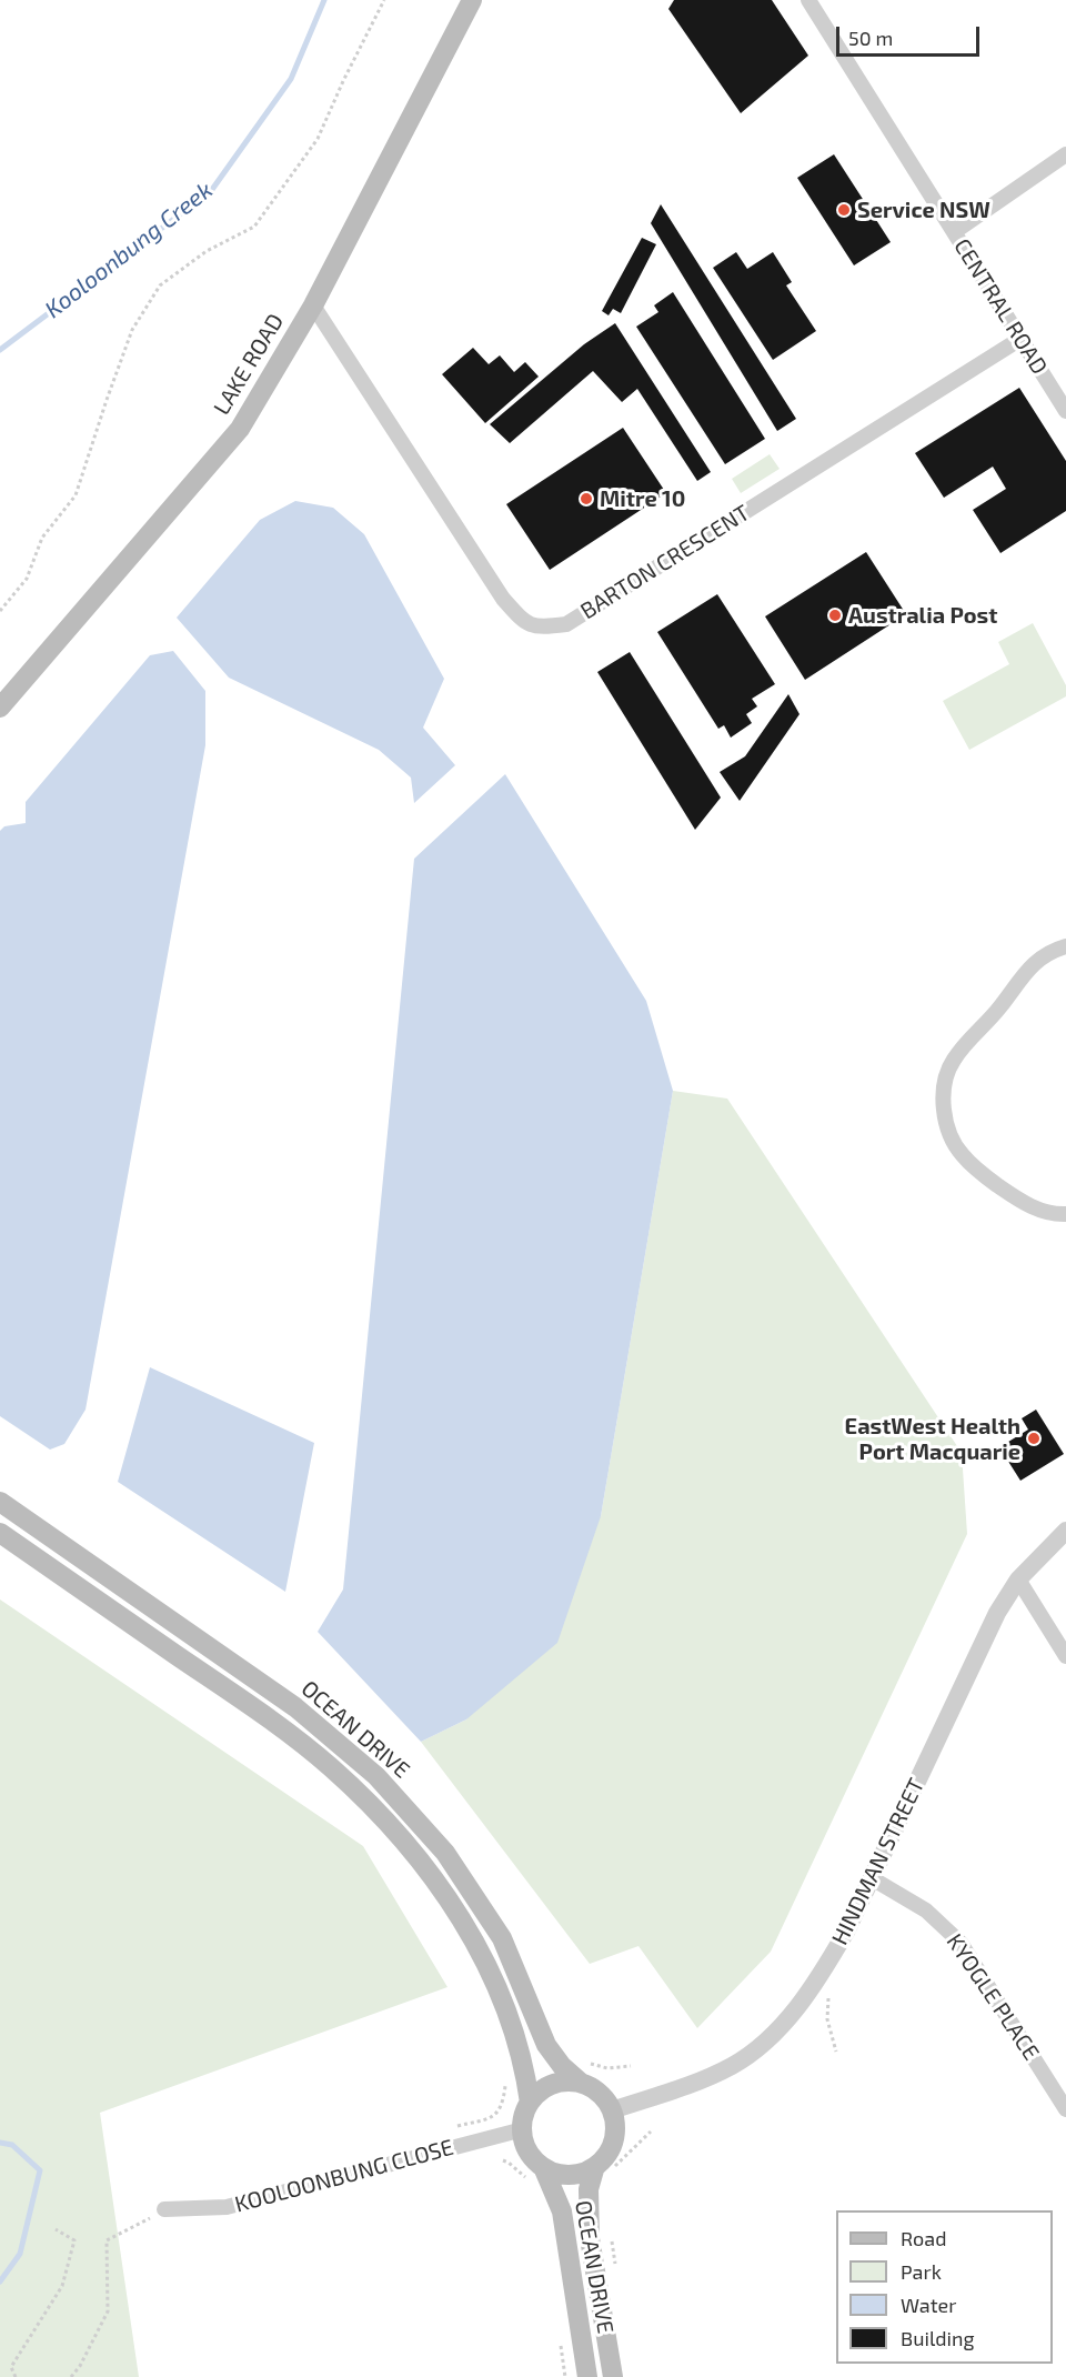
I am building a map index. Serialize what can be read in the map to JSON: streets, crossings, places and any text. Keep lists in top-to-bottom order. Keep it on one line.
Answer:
{"streets":{"main road":["LAKE ROAD","OCEAN DRIVE"],"street":["CENTRAL ROAD","BARTON CRESCENT","HINDMAN STREET","KYOGLE PLACE","KOOLOONBUNG CLOSE"]},"crossings":[["CENTRAL ROAD","BARTON CRESCENT"],["LAKE ROAD","BARTON CRESCENT"],["OCEAN DRIVE","HINDMAN STREET"],["OCEAN DRIVE","KOOLOONBUNG CLOSE"],["HINDMAN STREET","KYOGLE PLACE"],["HINDMAN STREET","KOOLOONBUNG CLOSE"]],"water":["Kooloonbung Creek"],"places":["Service NSW","Mitre 10","Australia Post","EastWest Health Port Macquarie"],"legend":["Road","Park","Water","Building"],"scale_bar":"50 m"}
